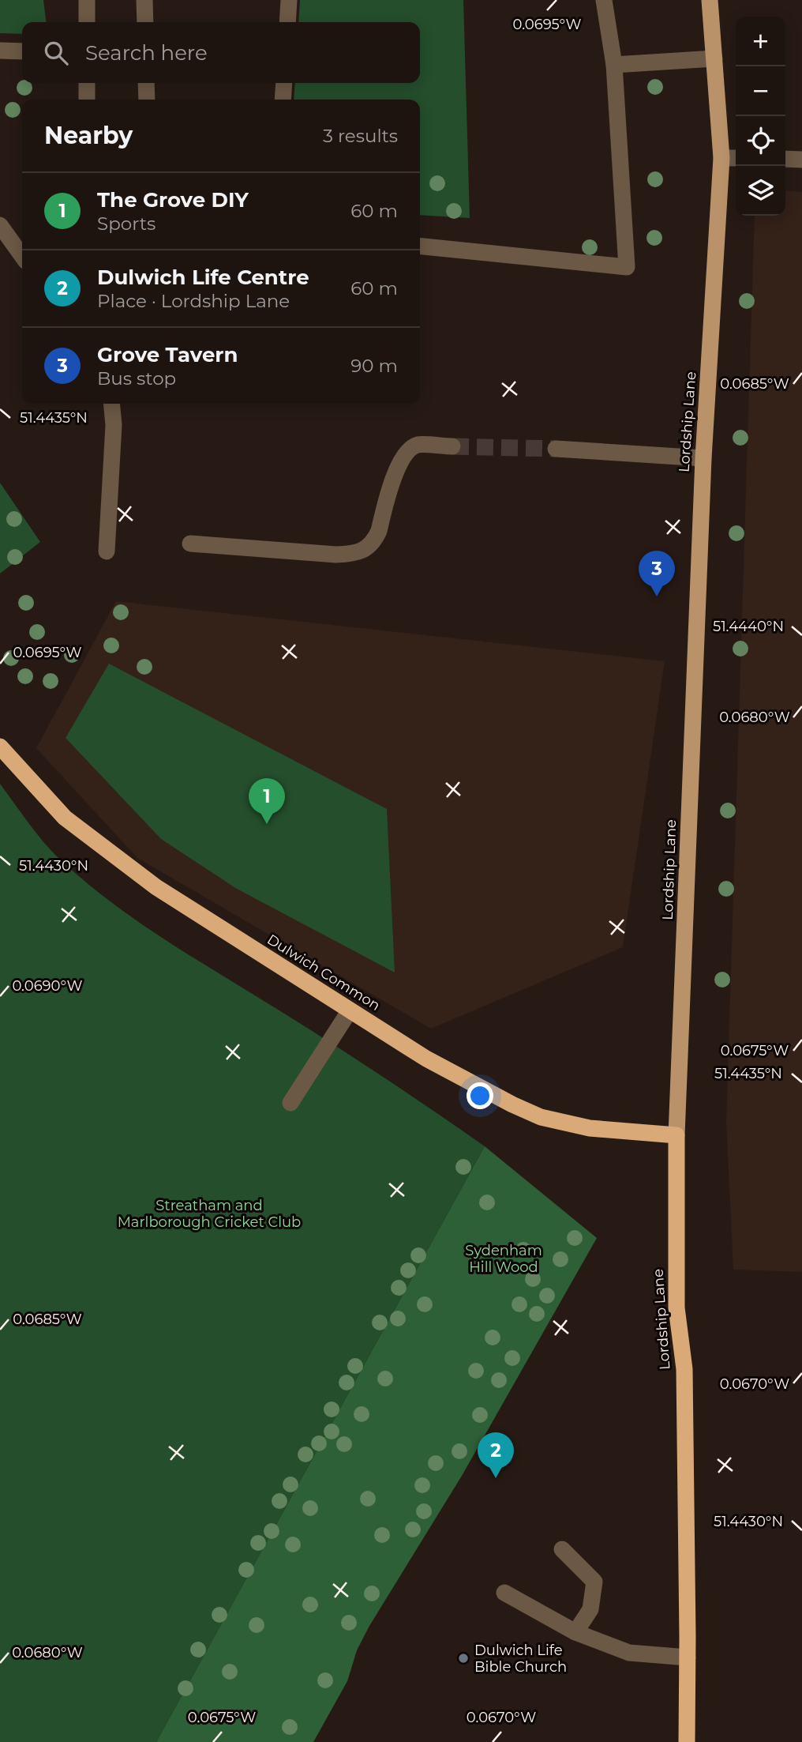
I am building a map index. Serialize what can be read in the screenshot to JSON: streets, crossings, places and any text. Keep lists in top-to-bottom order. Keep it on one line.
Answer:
{"streets":{"highway":["Lordship Lane","Dulwich Common"]},"crossings":[["Lordship Lane","Dulwich Common"]],"parks":["Streatham and Marlborough Cricket Club","Sydenham Hill Wood"],"places":["Dulwich Life Bible Church"],"page":{"map_buttons":["+","−"],"search":"Search here","heading":["Nearby","3 results"],"list":[{"mark":"1","name":"The Grove DIY","note":"Sports","value":"60 m"},{"mark":"2","name":"Dulwich Life Centre","note":"Place · Lordship Lane","value":"60 m"},{"mark":"3","name":"Grove Tavern","note":"Bus stop","value":"90 m"}],"pins":["3","1","2"]},"coordinates":["0.0695°W","0.0685°W","51.4435°N","51.4440°N","0.0680°W","51.4430°N","0.0690°W","0.0675°W","0.0670°W"]}
